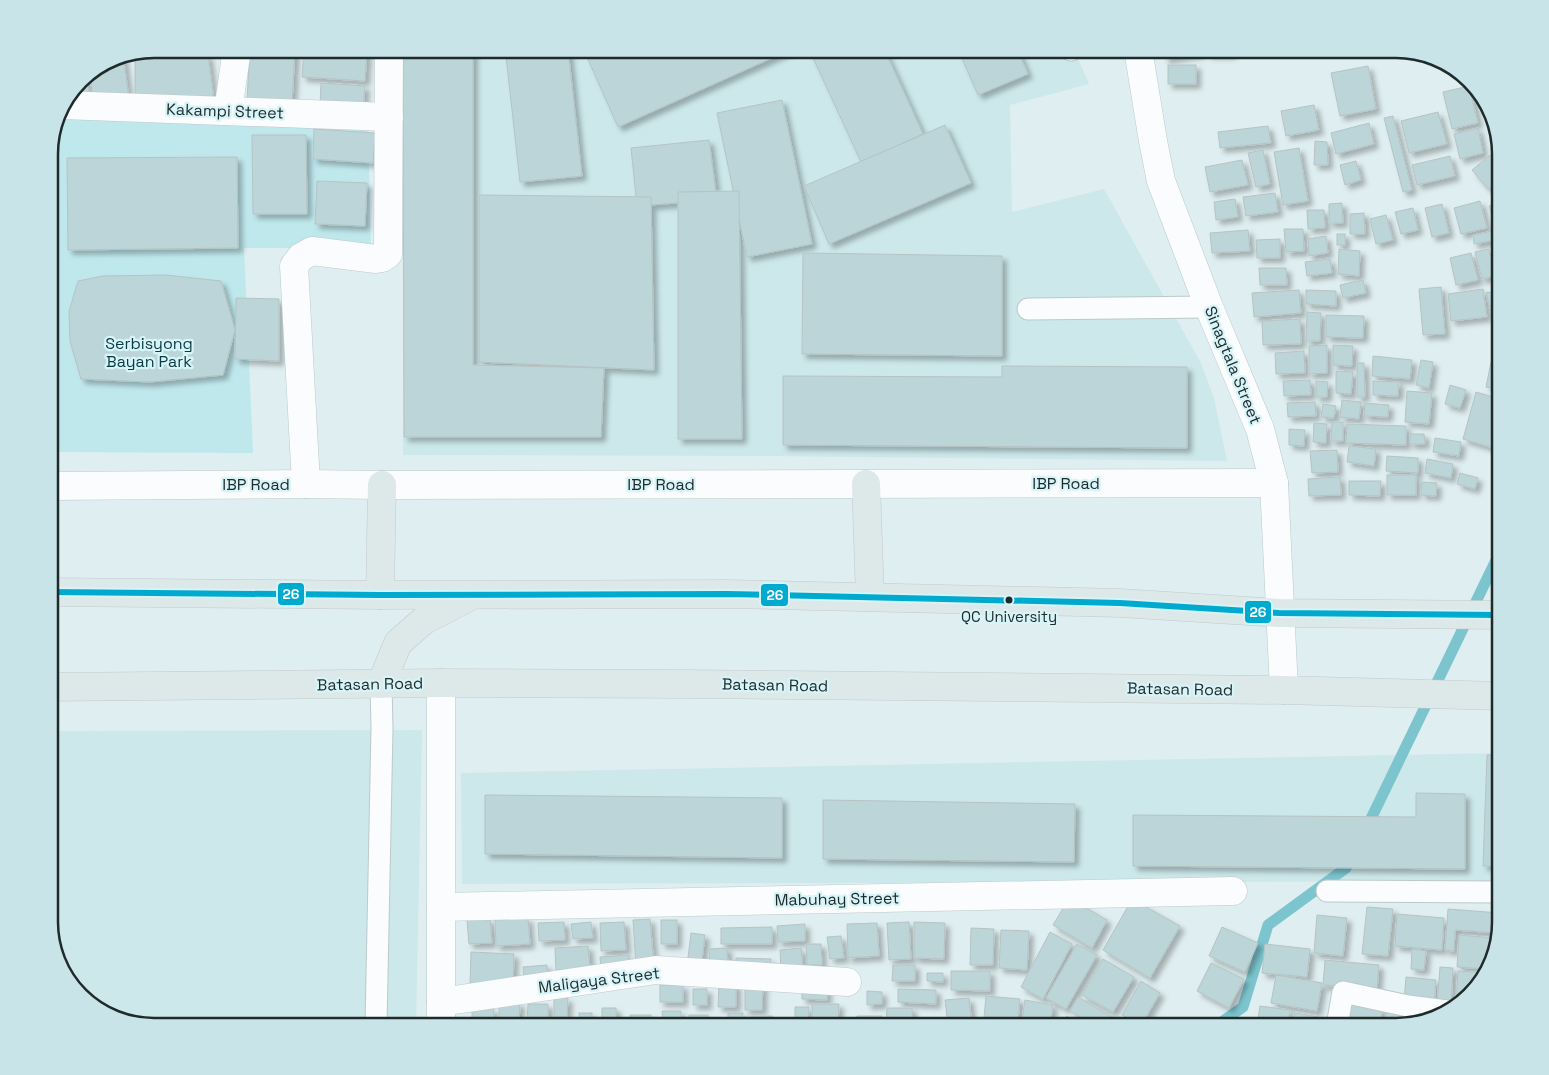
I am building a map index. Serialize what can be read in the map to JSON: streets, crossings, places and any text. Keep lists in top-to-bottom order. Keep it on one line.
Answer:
{"streets":{"main road":["Batasan Road"],"street":["Kakampi Street","Sinagtala Street","IBP Road","Mabuhay Street","Maligaya Street"]},"crossings":[["Sinagtala Street","IBP Road"],["Sinagtala Street","Batasan Road"]],"parks":["Serbisyong Bayan Park"],"places":["QC University"],"lines":["transit line 26"]}
